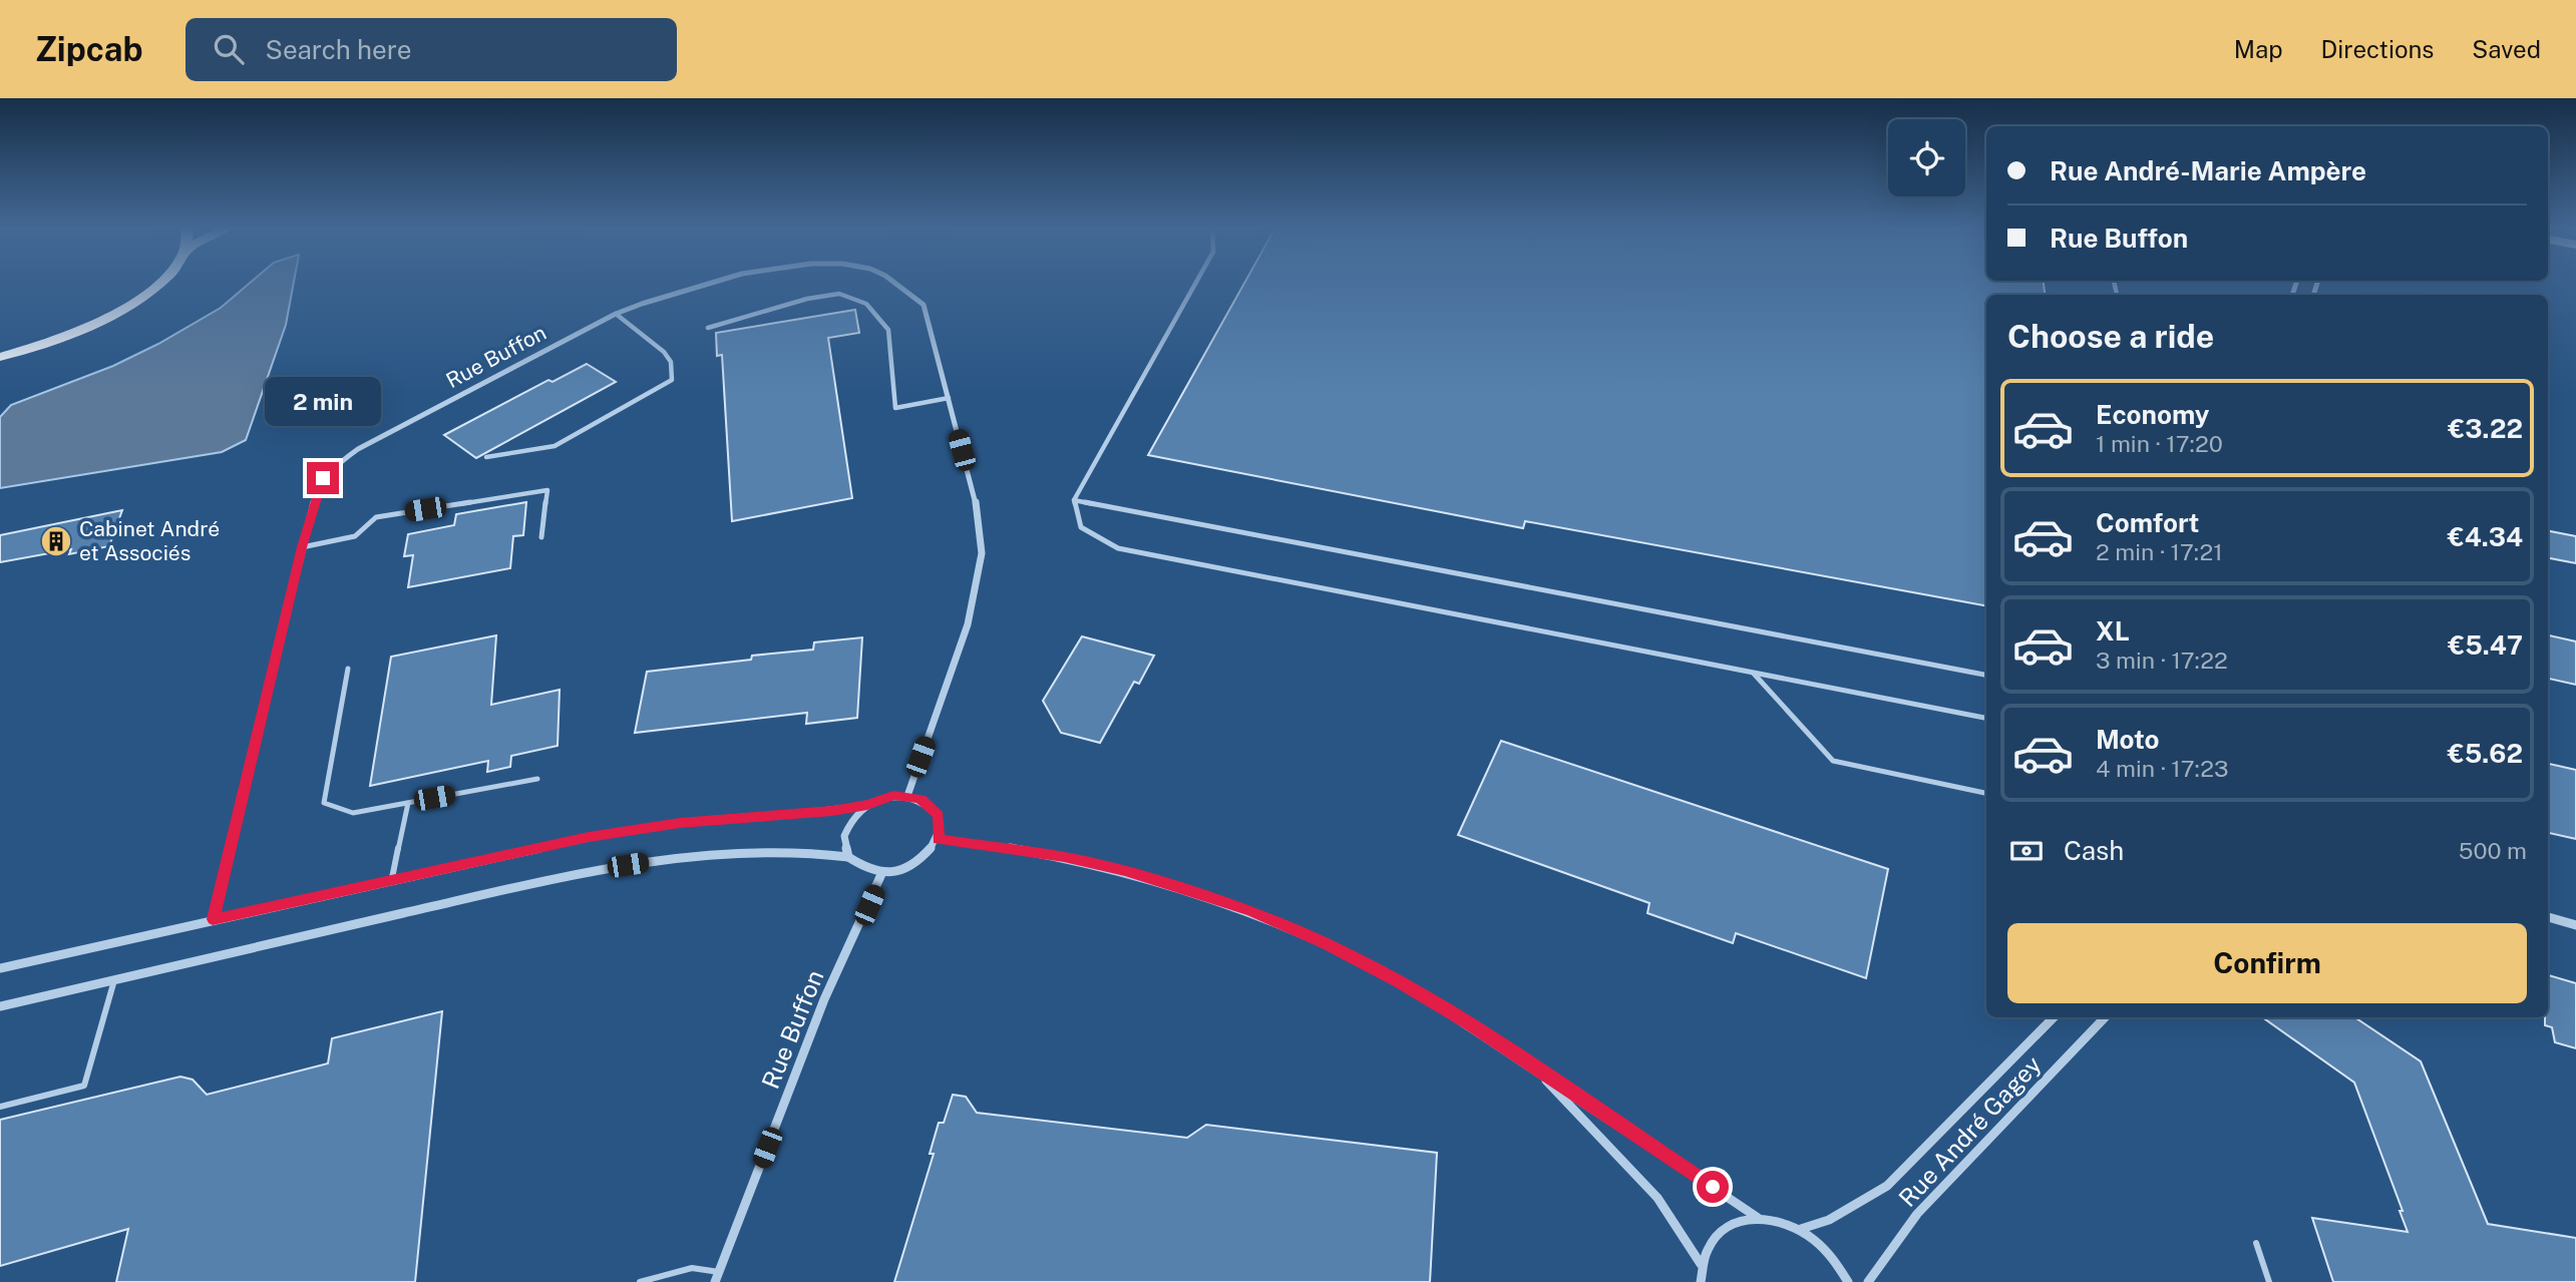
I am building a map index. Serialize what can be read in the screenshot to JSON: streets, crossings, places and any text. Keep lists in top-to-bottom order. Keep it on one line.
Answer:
{"streets":{"street":["Rue Buffon","Rue André Gagey"]},"places":{"building":["Cabinet André et Associés"]},"page":{"header":"Zipcab","search":"Search here","nav":["Map","Directions","Saved"],"banner":["Rue André-Marie Ampère","Rue Buffon"],"heading":"Choose a ride","bubble":"2 min","list":[{"name":"Economy","note":"1 min · 17:20","value":"€3.22"},{"name":"Comfort","note":"2 min · 17:21","value":"€4.34"},{"name":"XL","note":"3 min · 17:22","value":"€5.47"},{"name":"Moto","note":"4 min · 17:23","value":"€5.62"}],"pay":["Cash","500 m"],"buttons":"Confirm"}}
